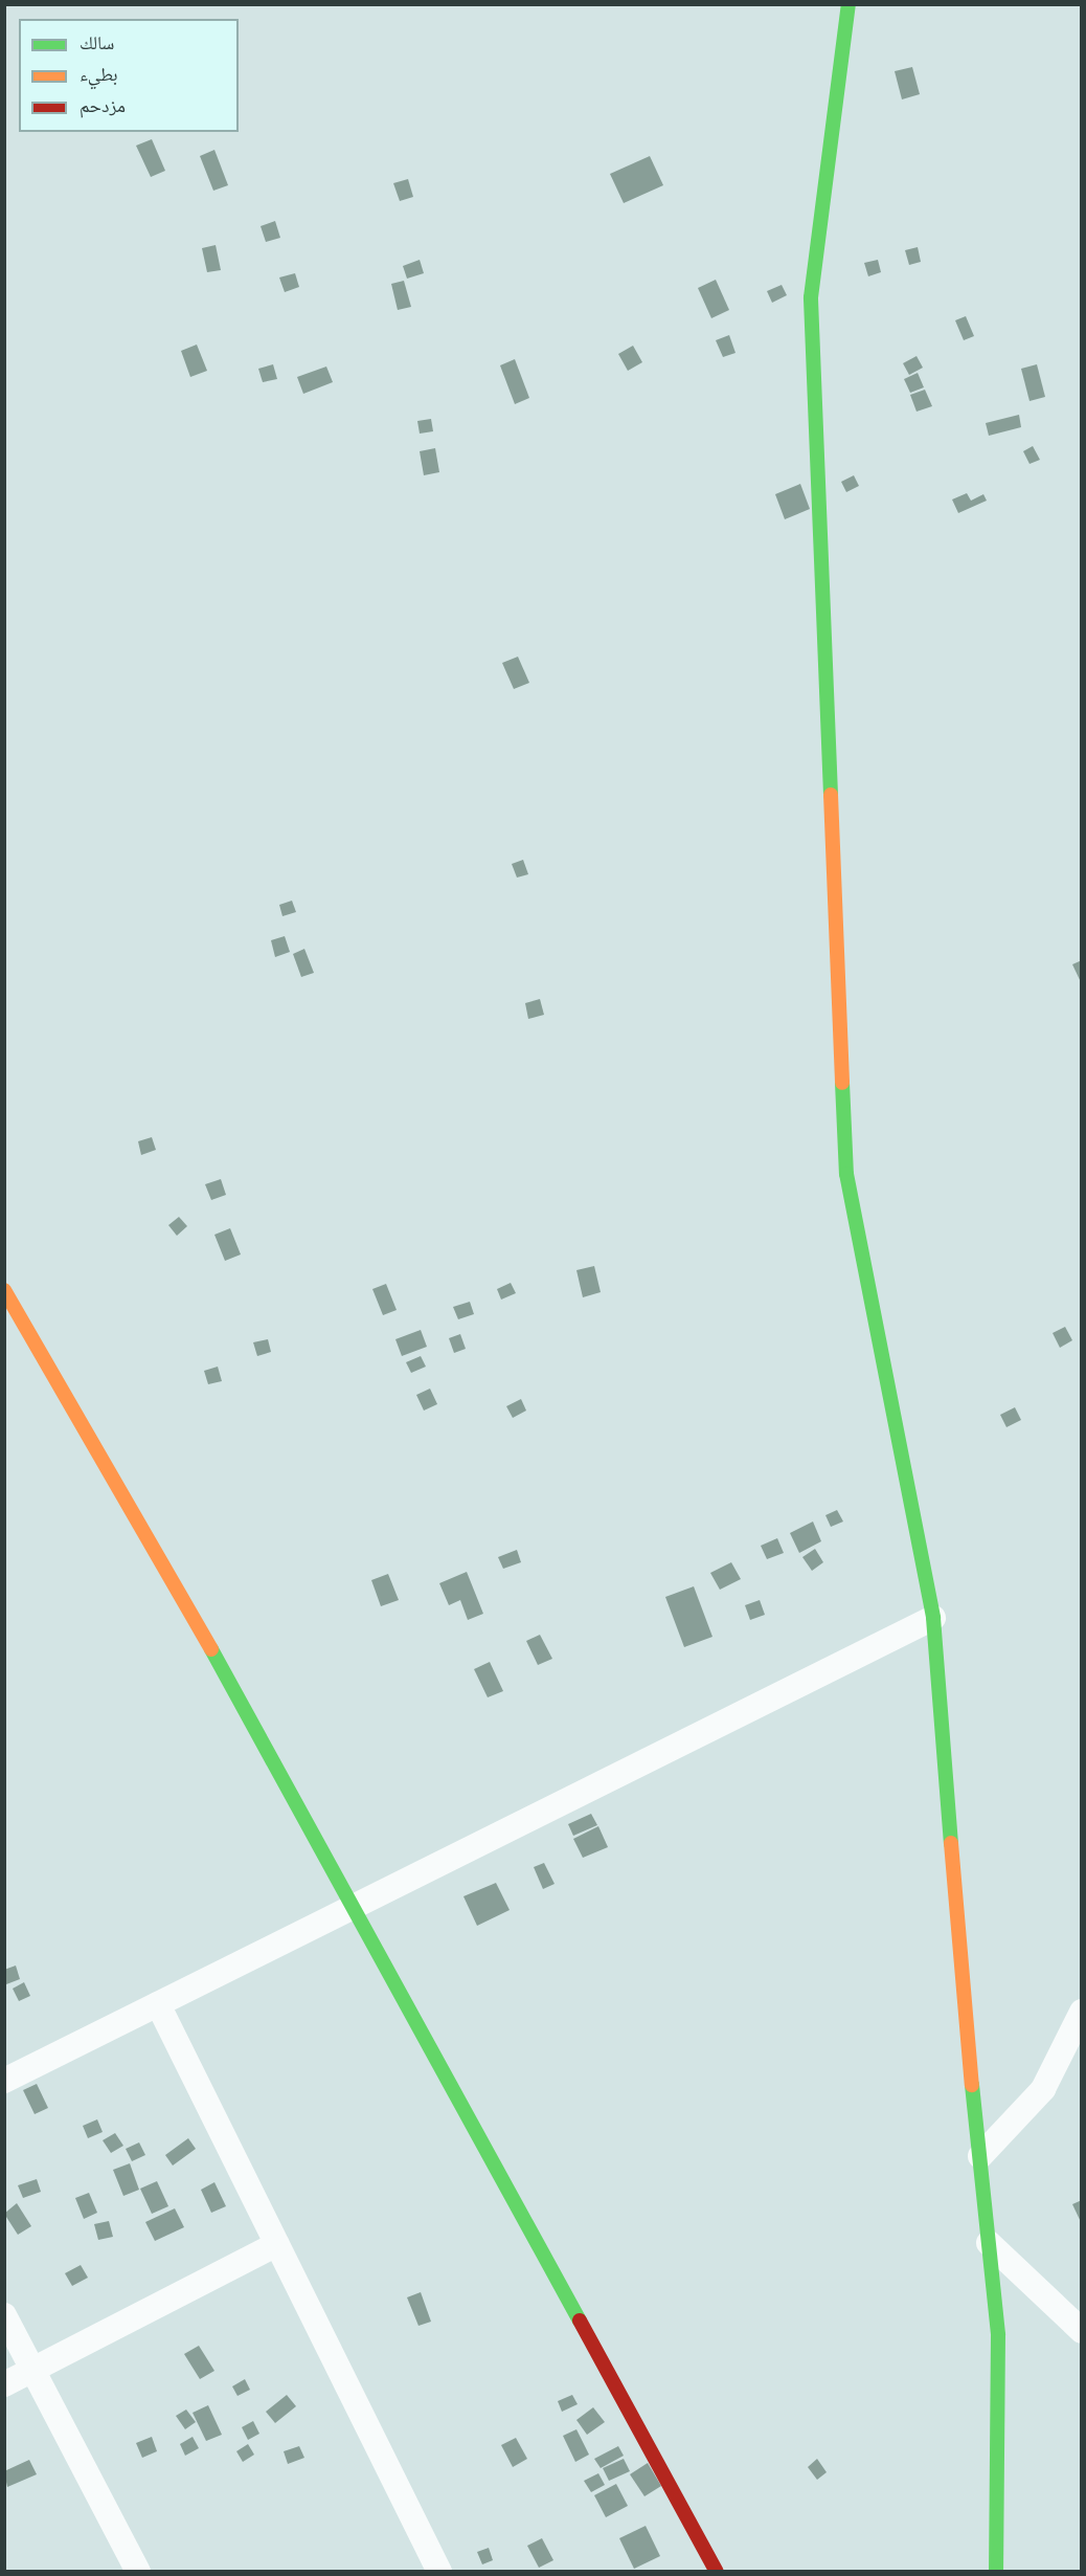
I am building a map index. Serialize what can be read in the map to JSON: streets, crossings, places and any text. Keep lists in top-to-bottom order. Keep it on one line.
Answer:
{"legend":["سالك","بطيء","مزدحم"]}
